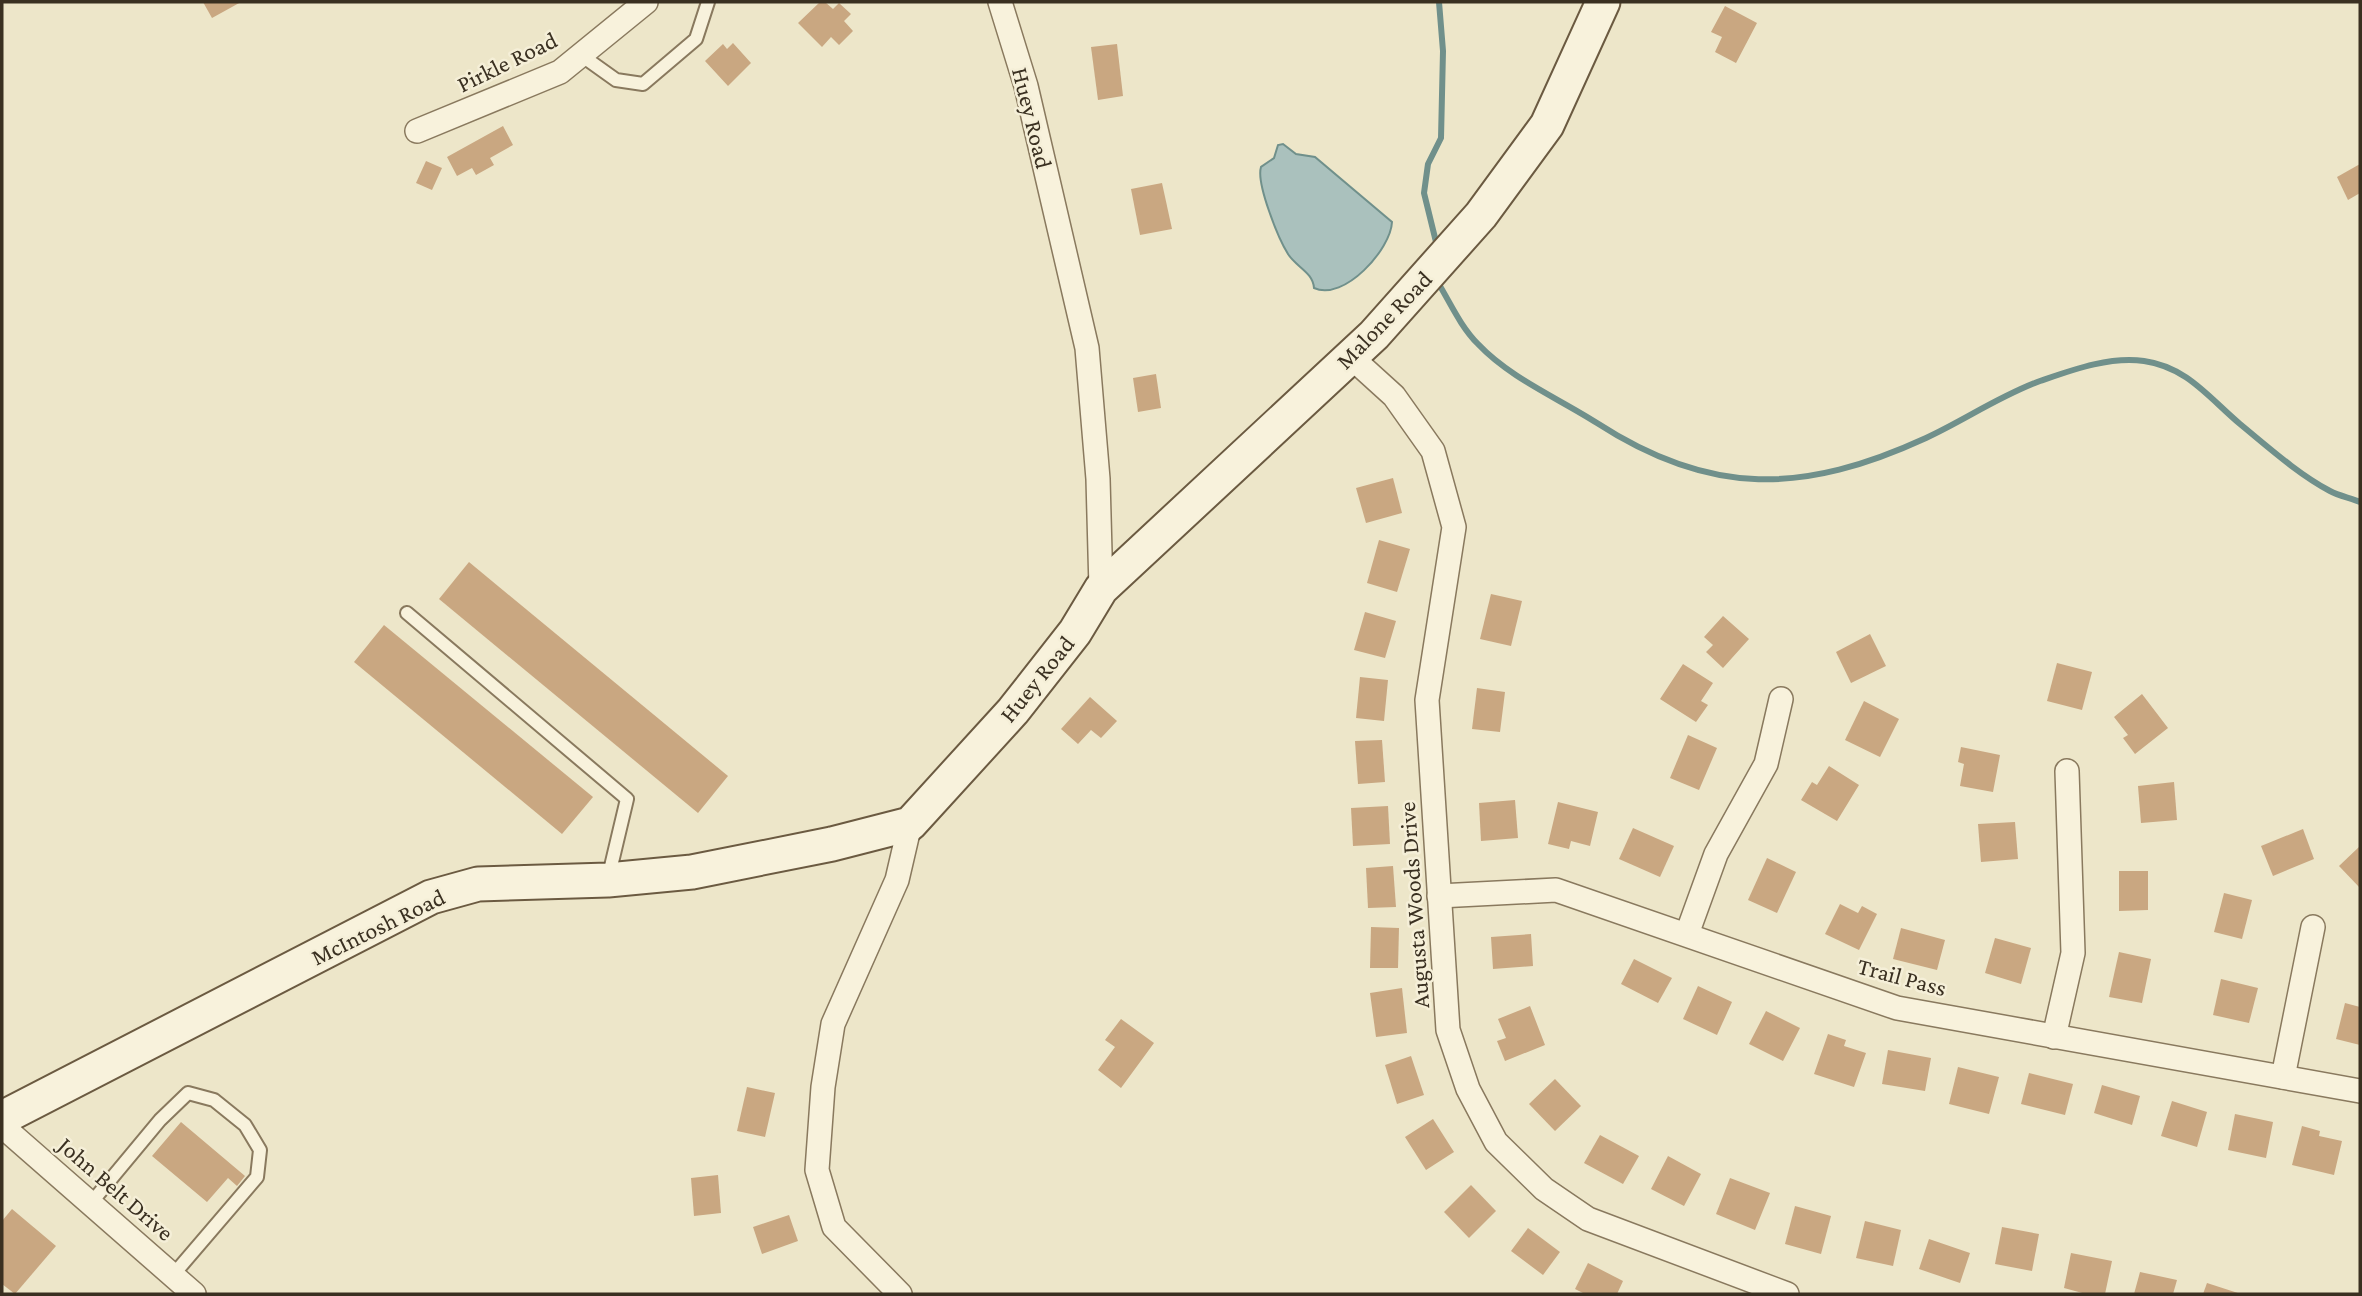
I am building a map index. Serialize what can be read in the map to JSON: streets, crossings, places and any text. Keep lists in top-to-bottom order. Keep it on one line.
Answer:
{"streets":{"street":["Pirkle Road","Huey Road","Malone Road","Augusta Woods Drive","McIntosh Road","Trail Pass","John Belt Drive"]},"crossings":[["Huey Road","Malone Road"],["Huey Road","McIntosh Road"],["Malone Road","Augusta Woods Drive"],["Augusta Woods Drive","Trail Pass"]]}
